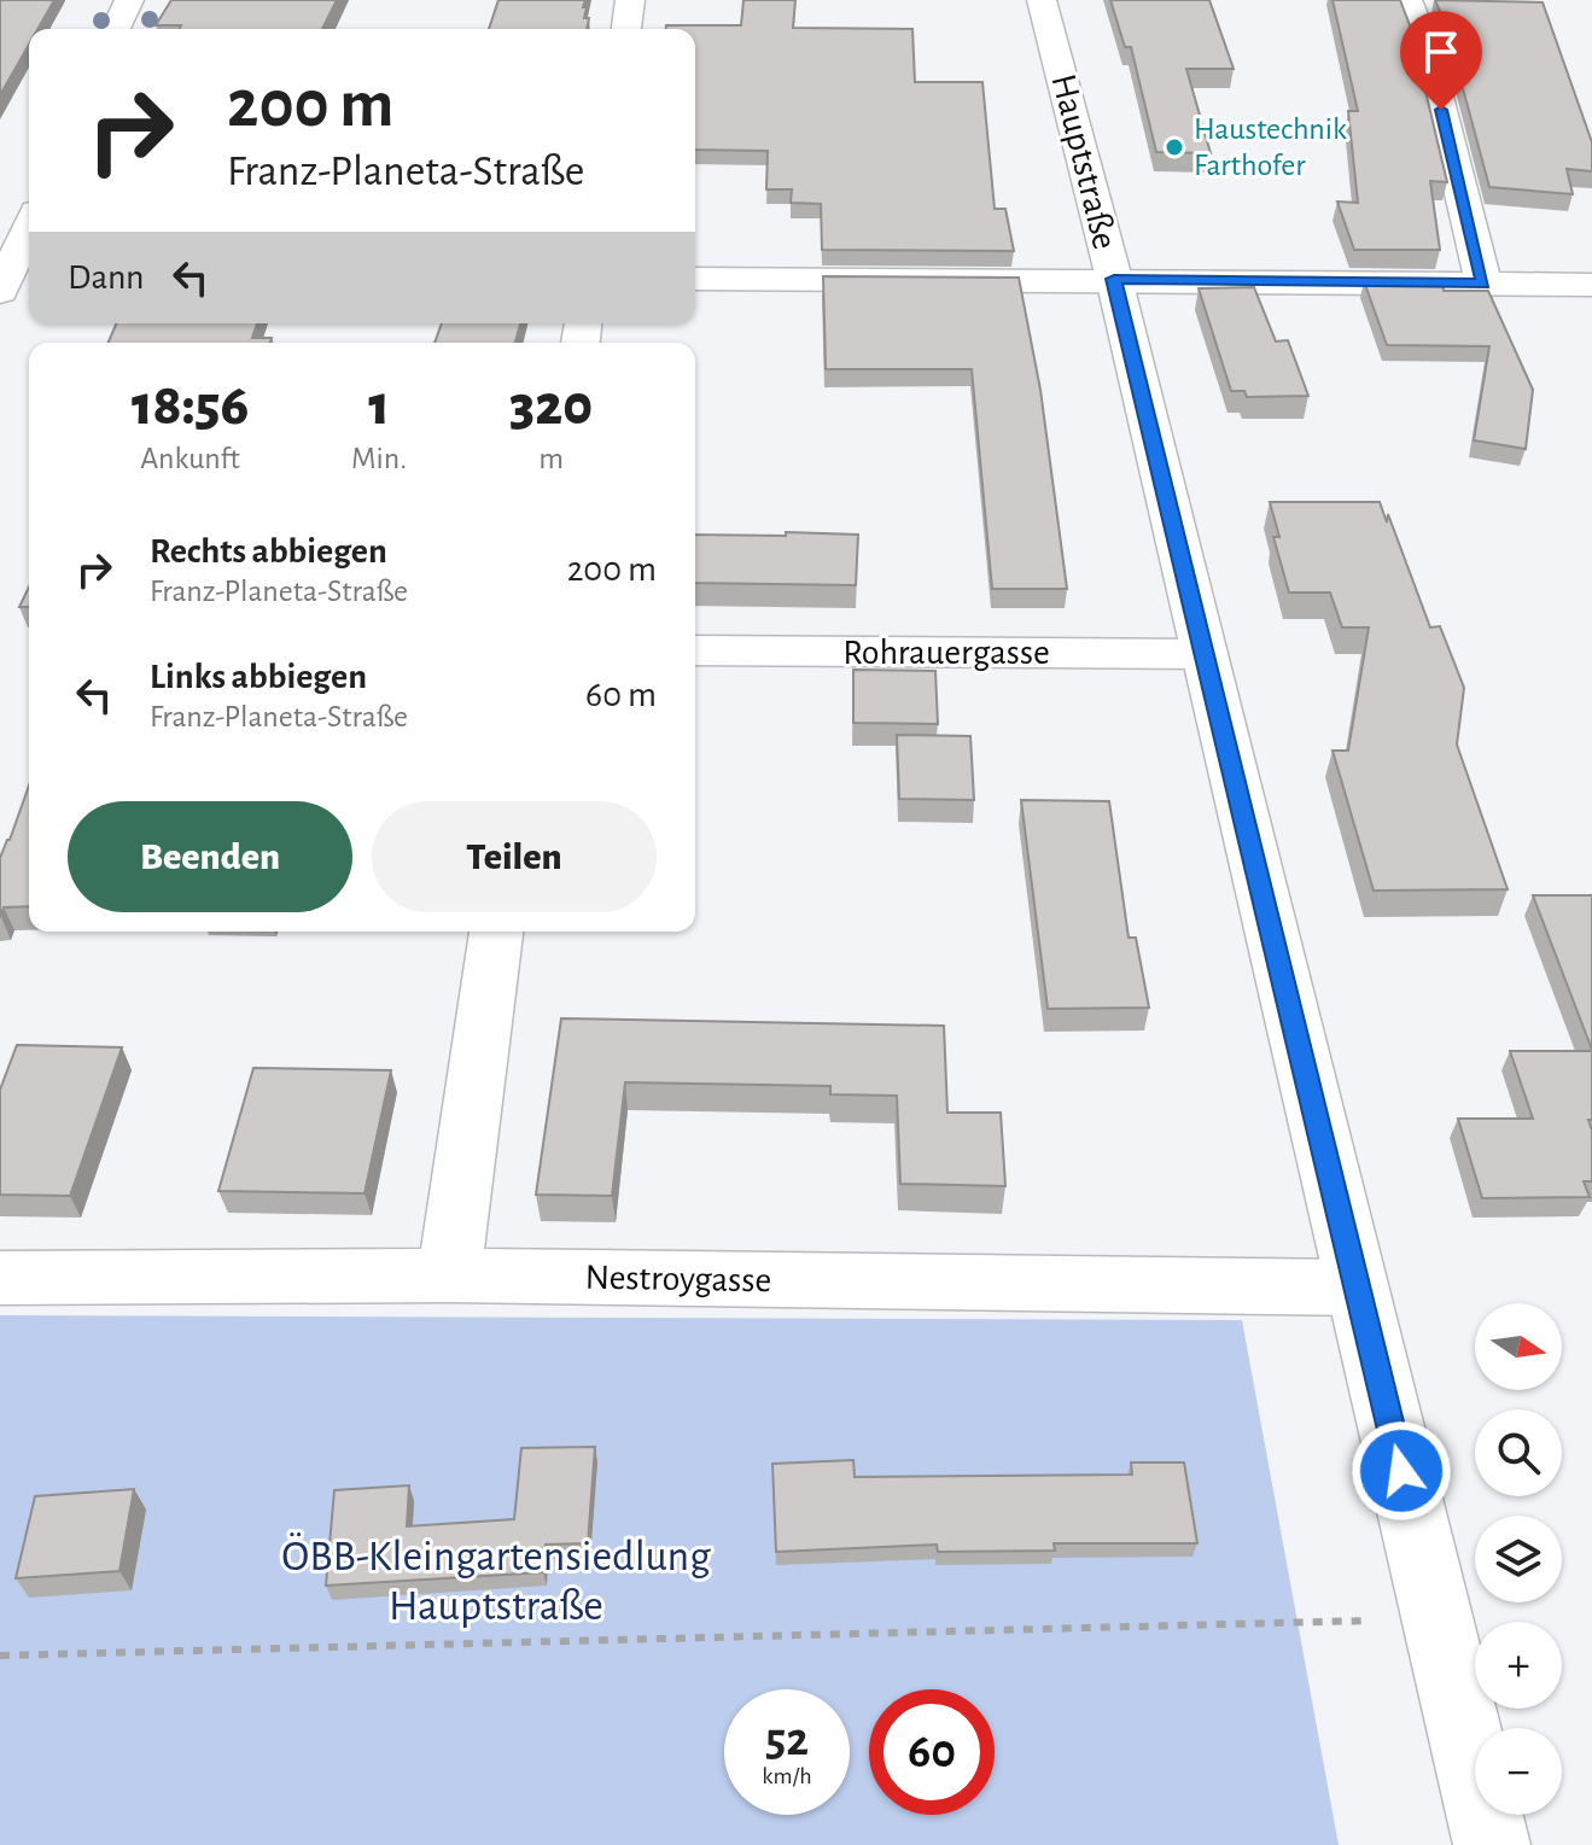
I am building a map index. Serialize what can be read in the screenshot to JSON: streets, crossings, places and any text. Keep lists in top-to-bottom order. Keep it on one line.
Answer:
{"streets":{"street":["Hauptstraße","Rohrauergasse","Nestroygasse"]},"crossings":[["Hauptstraße","Rohrauergasse"],["Hauptstraße","Nestroygasse"]],"parks":["ÖBB-Kleingartensiedlung Hauptstraße"],"places":["Haustechnik Farthofer"],"north":"right","page":{"turn":["200 m","Franz-Planeta-Straße"],"then":"Dann","eta":["18:56","Ankunft","1","Min.","320","m"],"list":[{"name":"Rechts abbiegen","note":"Franz-Planeta-Straße","value":"200 m"},{"name":"Links abbiegen","note":"Franz-Planeta-Straße","value":"60 m"}],"buttons":["Beenden","Teilen"],"map_buttons":["+","−"],"speed":"52 km/h","limit":"60"}}
